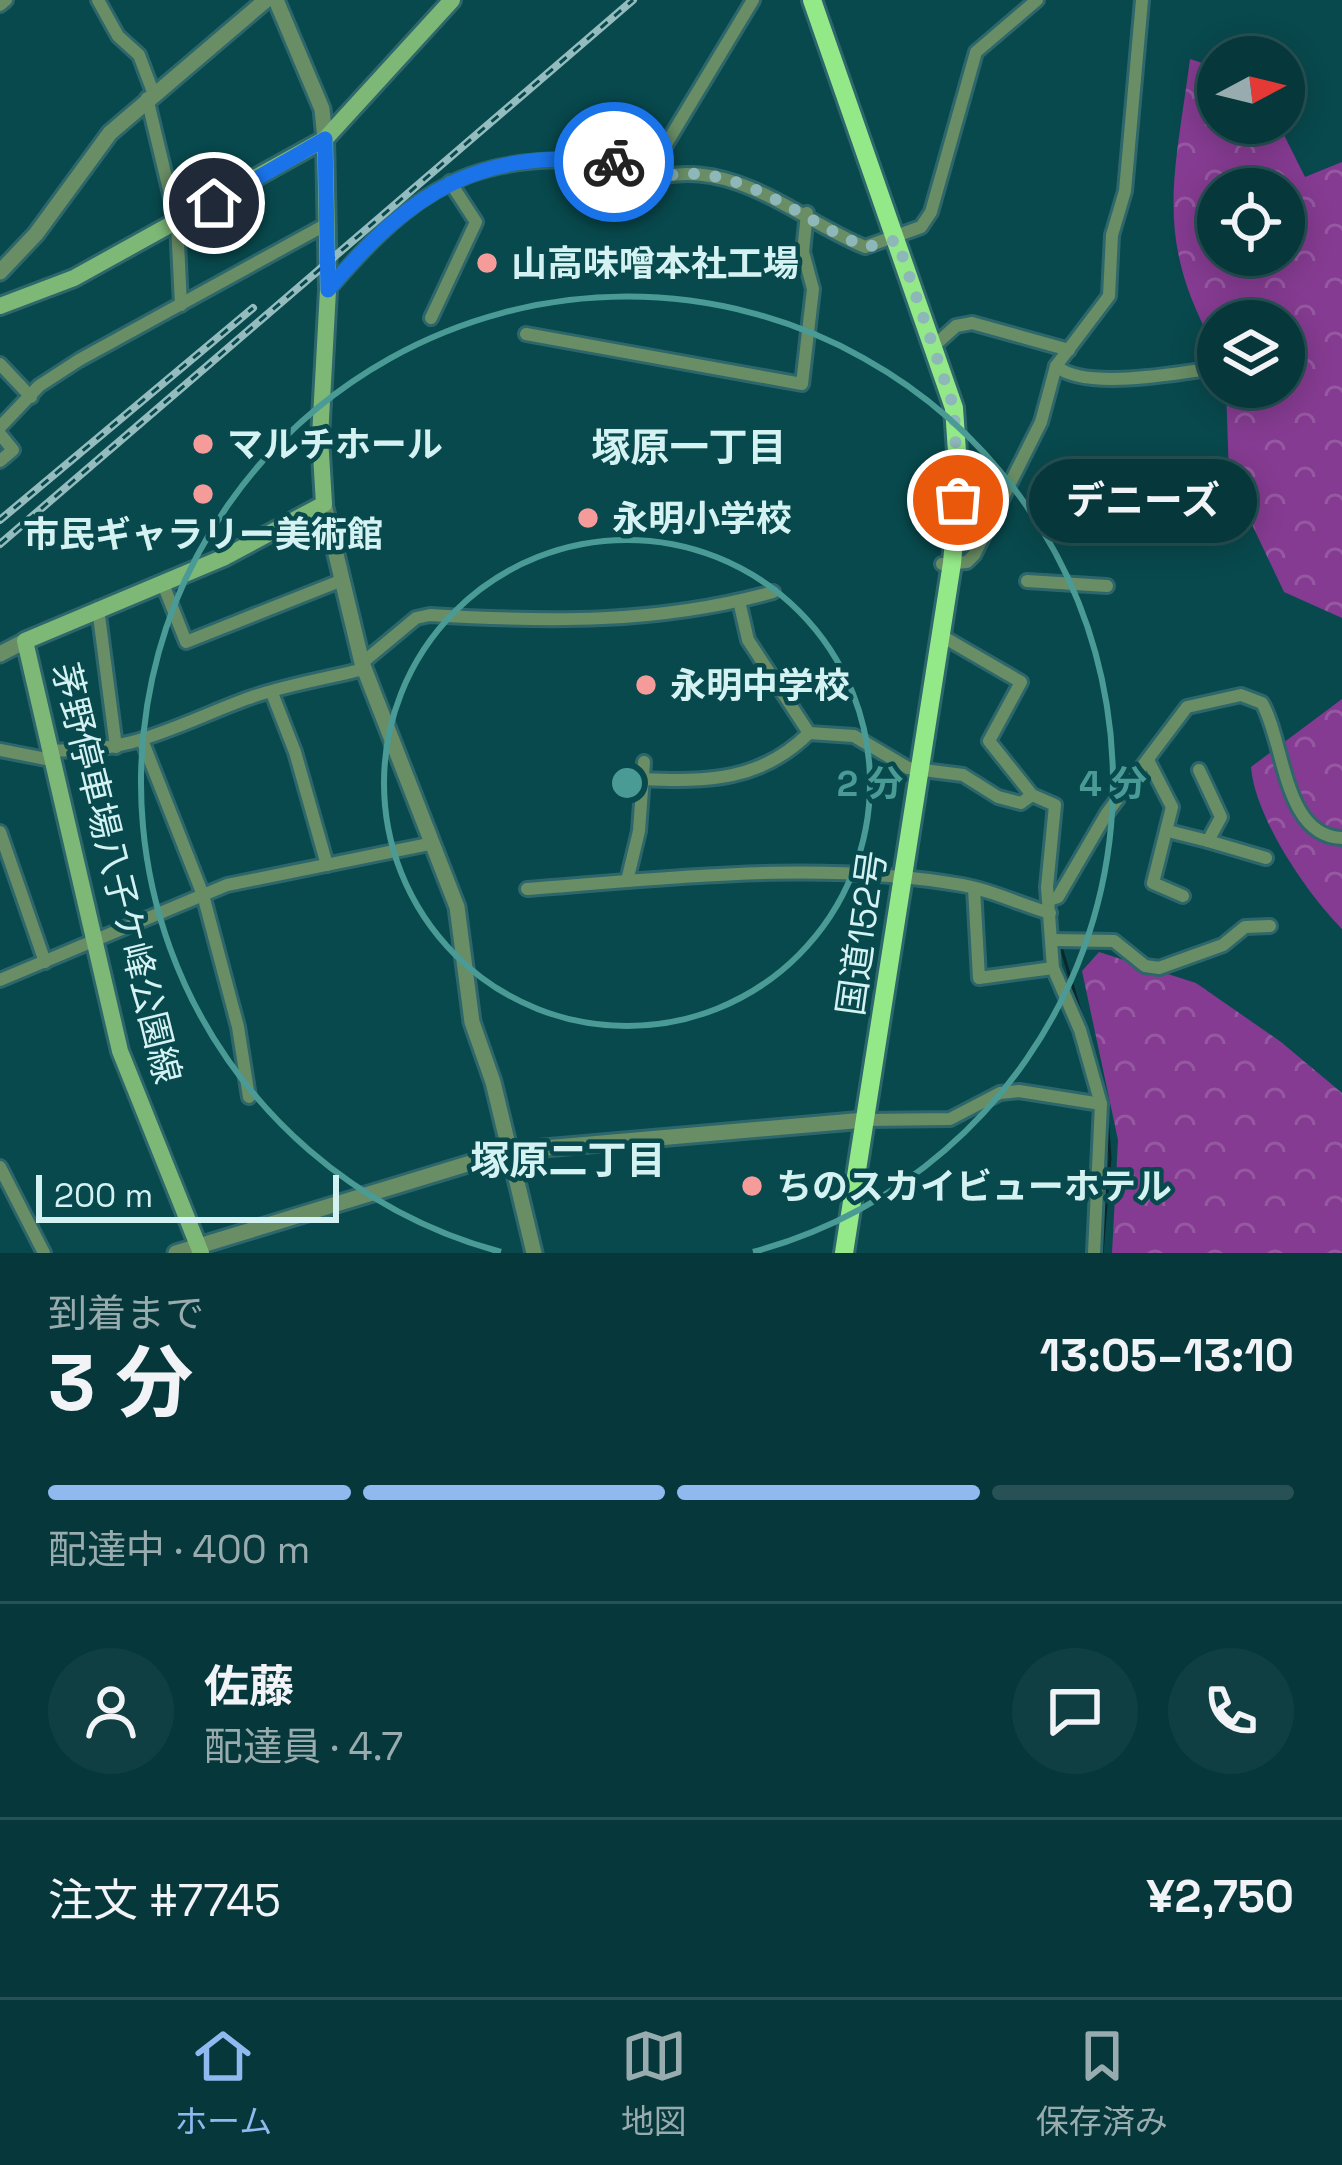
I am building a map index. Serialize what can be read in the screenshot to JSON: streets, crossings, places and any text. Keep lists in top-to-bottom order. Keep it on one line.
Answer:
{"streets":{"highway":["国道152号"],"main road":["茅野停車場八子ケ峰公園線"]},"districts":["塚原一丁目","塚原二丁目"],"places":["山高味噌本社工場","マルチホール","市民ギャラリー美術館","デニーズ","永明小学校","永明中学校","ちのスカイビューホテル"],"scale_bar":"200 m","north":"right","page":{"bubble":"デニーズ","scale":"200 m","heading":["3 分","到着まで","13:05–13:10"],"panel":["佐藤","配達員 · 4.7","注文 #7745","¥2,750"],"bar":"配達中 · 400 m","tabs":["ホーム","地図","保存済み"]},"rings":["2 分","4 分"]}
